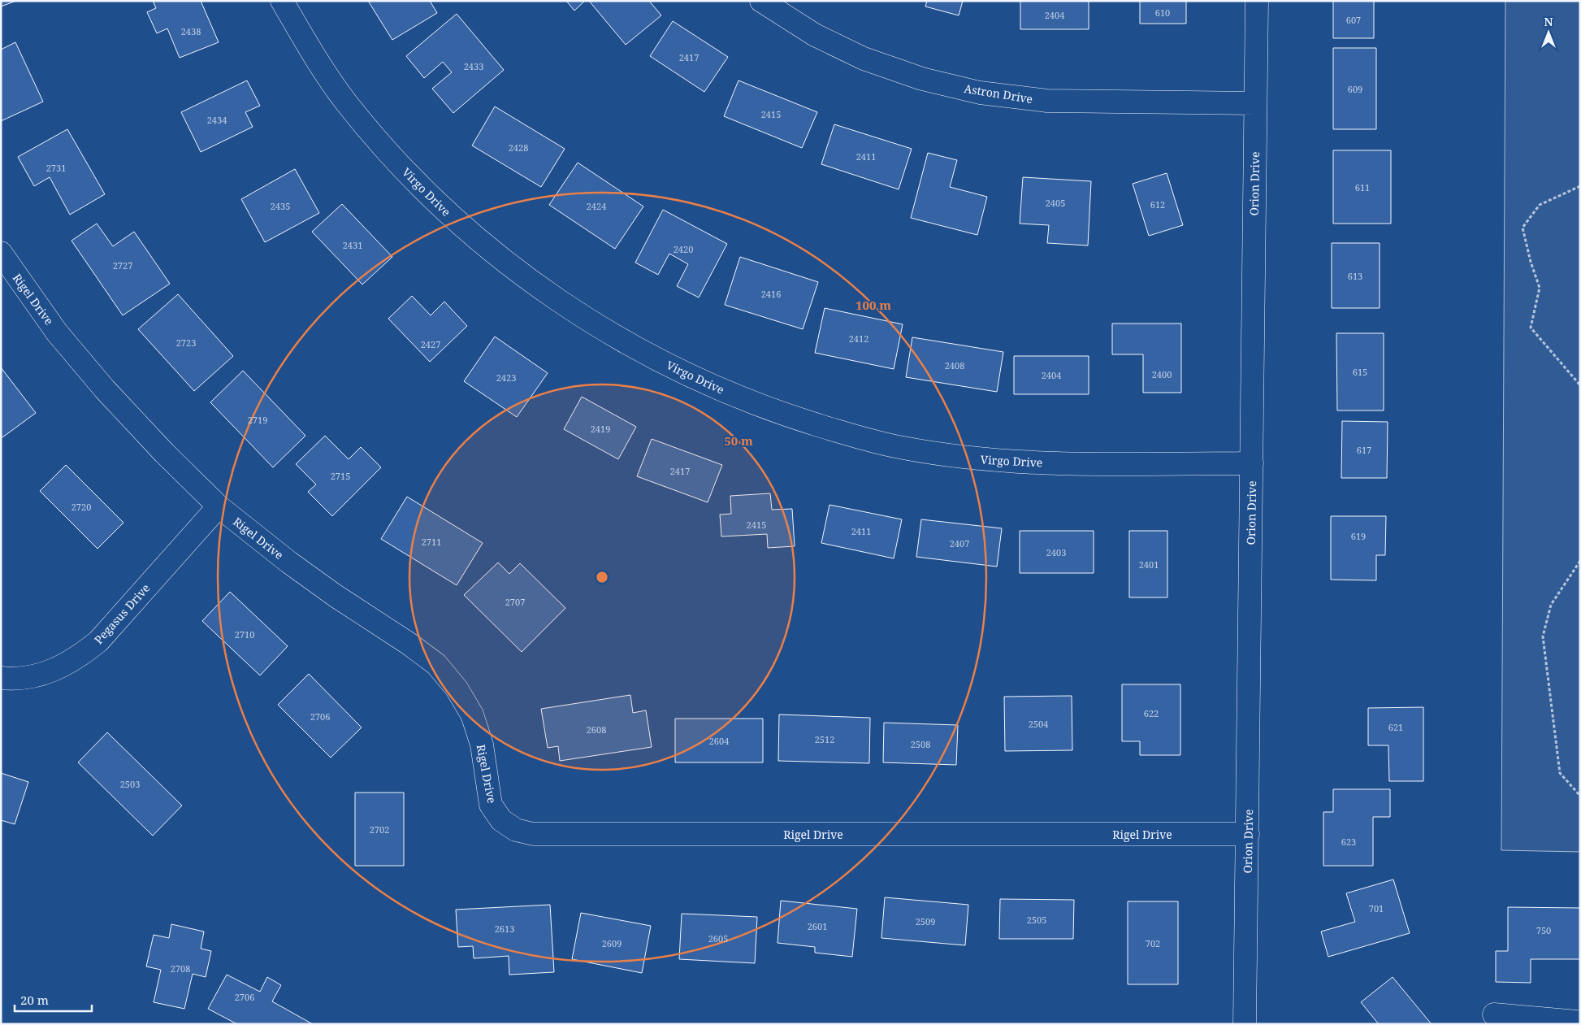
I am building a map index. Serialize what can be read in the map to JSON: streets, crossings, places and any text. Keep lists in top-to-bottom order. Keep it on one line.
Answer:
{"streets":{"street":["Astron Drive","Orion Drive","Virgo Drive","Rigel Drive","Pegasus Drive"]},"crossings":[["Astron Drive","Orion Drive"],["Orion Drive","Virgo Drive"],["Orion Drive","Rigel Drive"],["Rigel Drive","Pegasus Drive"]],"house_numbers":["610","2404","607","2438","2417","2433","609","2415","2434","2428","2411","2731","611","2405","612","2435","2424","2431","2420","2727","613","2416","2412","2723","2427","2408","615","2400","2404","2423","2719","2419","617","2417","2715","2720","2415","2411","619","2711","2407","2403","2401","2707","2710","622","2706","2504","621","2608","2512","2604","2508","2503","2702","623","701","2505","2509","2601","2613","750","2605","2609","702","2708","2706"],"scale_bar":"20 m","north":"top","rings":["100 m","50 m"]}
